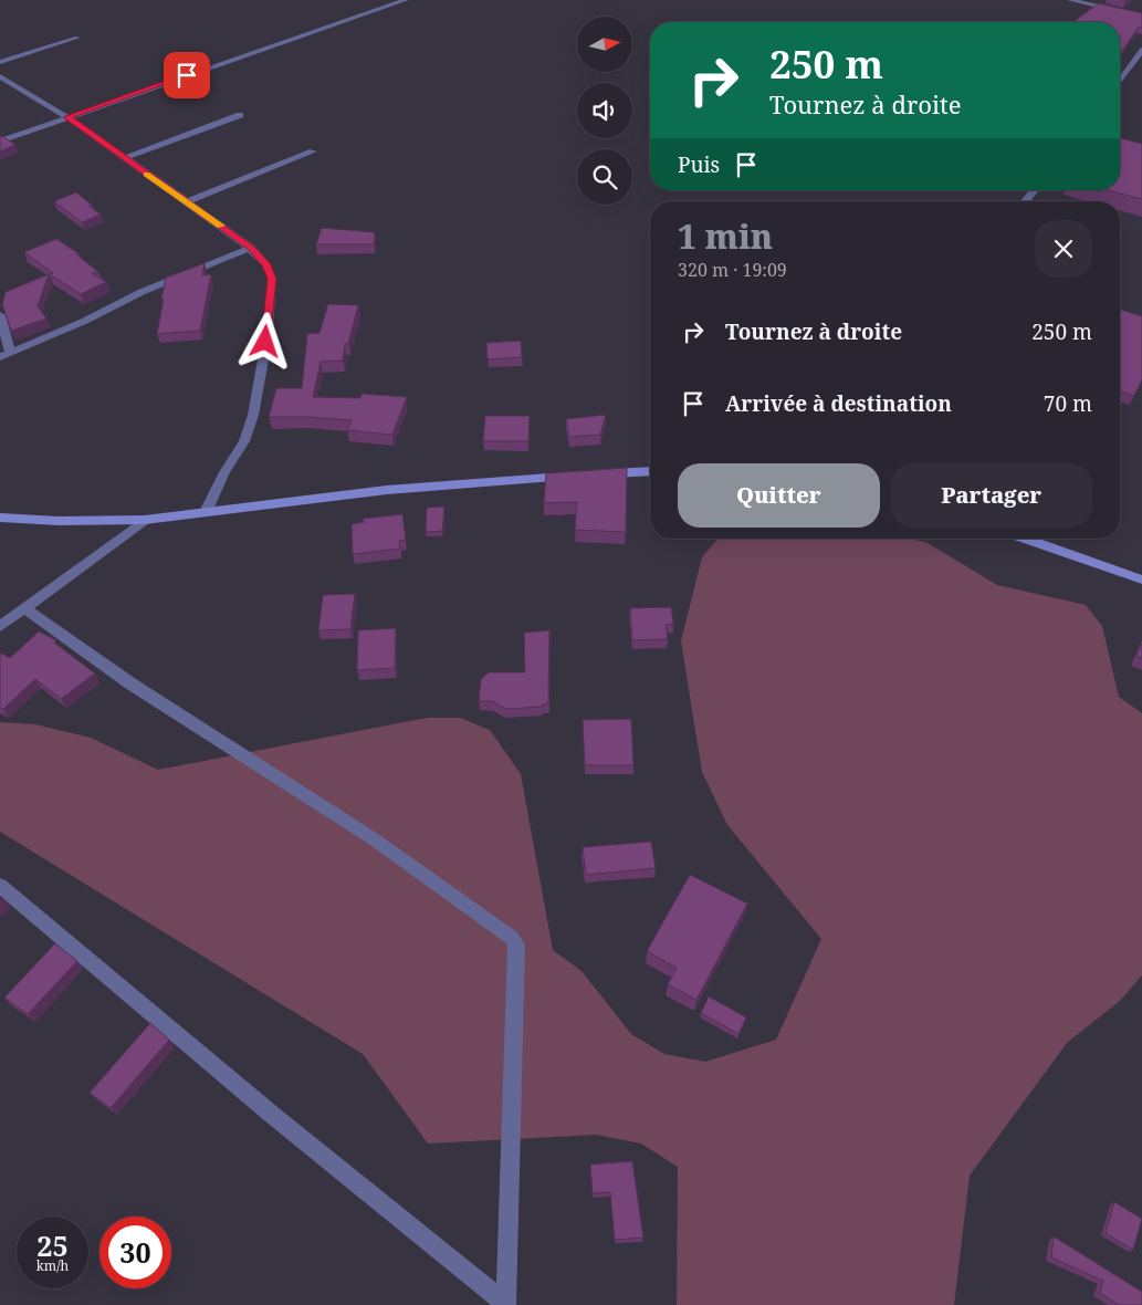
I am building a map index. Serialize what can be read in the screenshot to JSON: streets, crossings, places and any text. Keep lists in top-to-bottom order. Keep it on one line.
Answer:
{"north":"right","page":{"turn":["250 m","Tournez à droite"],"then":"Puis","heading":["1 min","320 m · 19:09"],"list":[{"name":"Tournez à droite","value":"250 m"},{"name":"Arrivée à destination","value":"70 m"}],"buttons":["Quitter","Partager"],"speed":"25 km/h","limit":"30"}}
